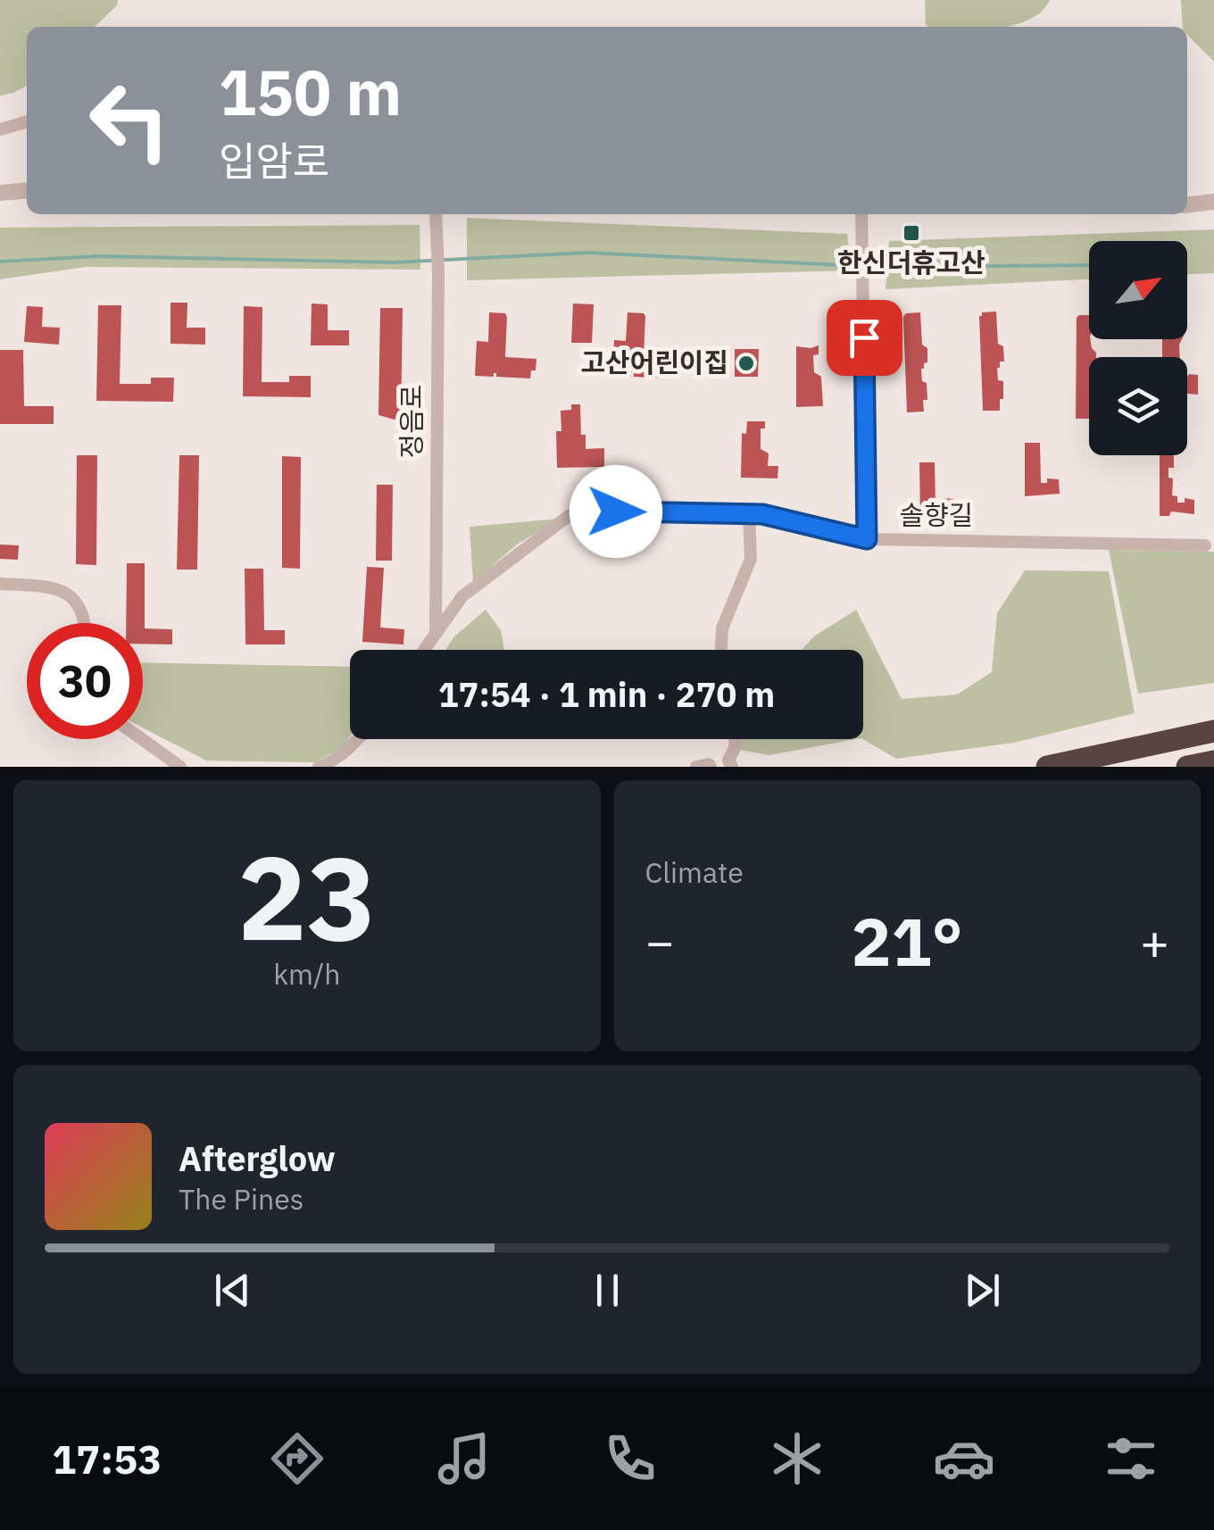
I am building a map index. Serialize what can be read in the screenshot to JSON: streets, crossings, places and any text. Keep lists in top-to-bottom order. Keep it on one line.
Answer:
{"streets":{"street":["정음로","솔향길"]},"crossings":[["정음로","솔향길"]],"places":{"transit":["한신더휴고산"],"other":["고산어린이집"]},"north":"top right","page":{"turn":["150 m","입암로"],"limit":"30","trip":"17:54 · 1 min · 270 m","tile":[["23","km/h"],"Climate"],"heat":["−","21°","+"],"song":["Afterglow","The Pines"],"tabs":"17:53"}}
